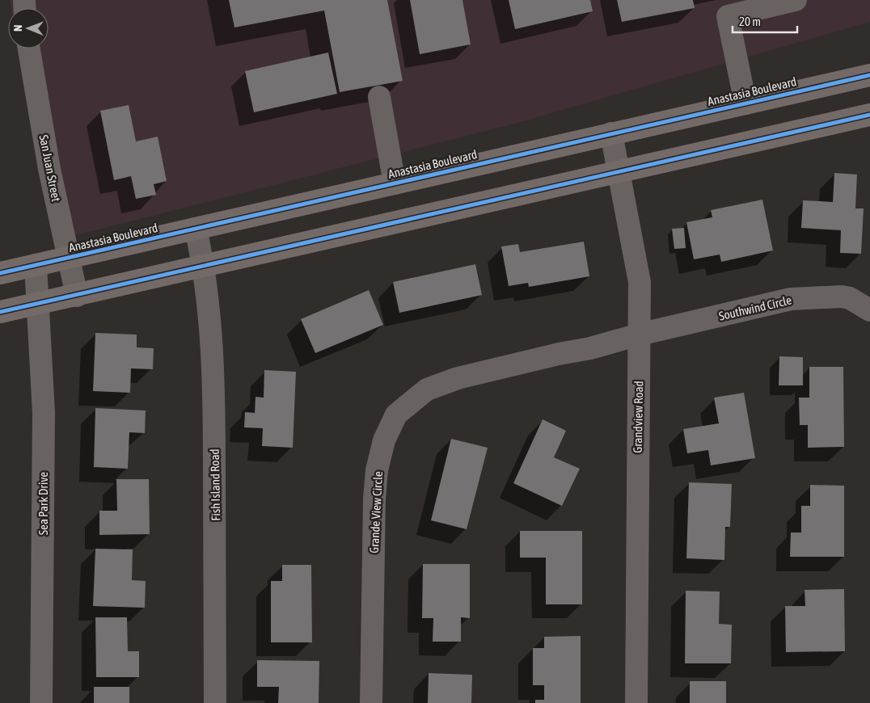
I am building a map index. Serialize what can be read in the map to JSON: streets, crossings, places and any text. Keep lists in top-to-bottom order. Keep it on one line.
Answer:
{"streets":{"main road":["Anastasia Boulevard"],"street":["San Juan Street","Southwind Circle","Grandview Road","Fish Island Road","Sea Park Drive","Grande View Circle"]},"crossings":[["Anastasia Boulevard","San Juan Street"],["Anastasia Boulevard","Grandview Road"],["Anastasia Boulevard","Fish Island Road"],["Anastasia Boulevard","Sea Park Drive"],["Southwind Circle","Grandview Road"],["Southwind Circle","Grande View Circle"],["Grandview Road","Grande View Circle"]],"scale_bar":"20 m","north":"left"}
